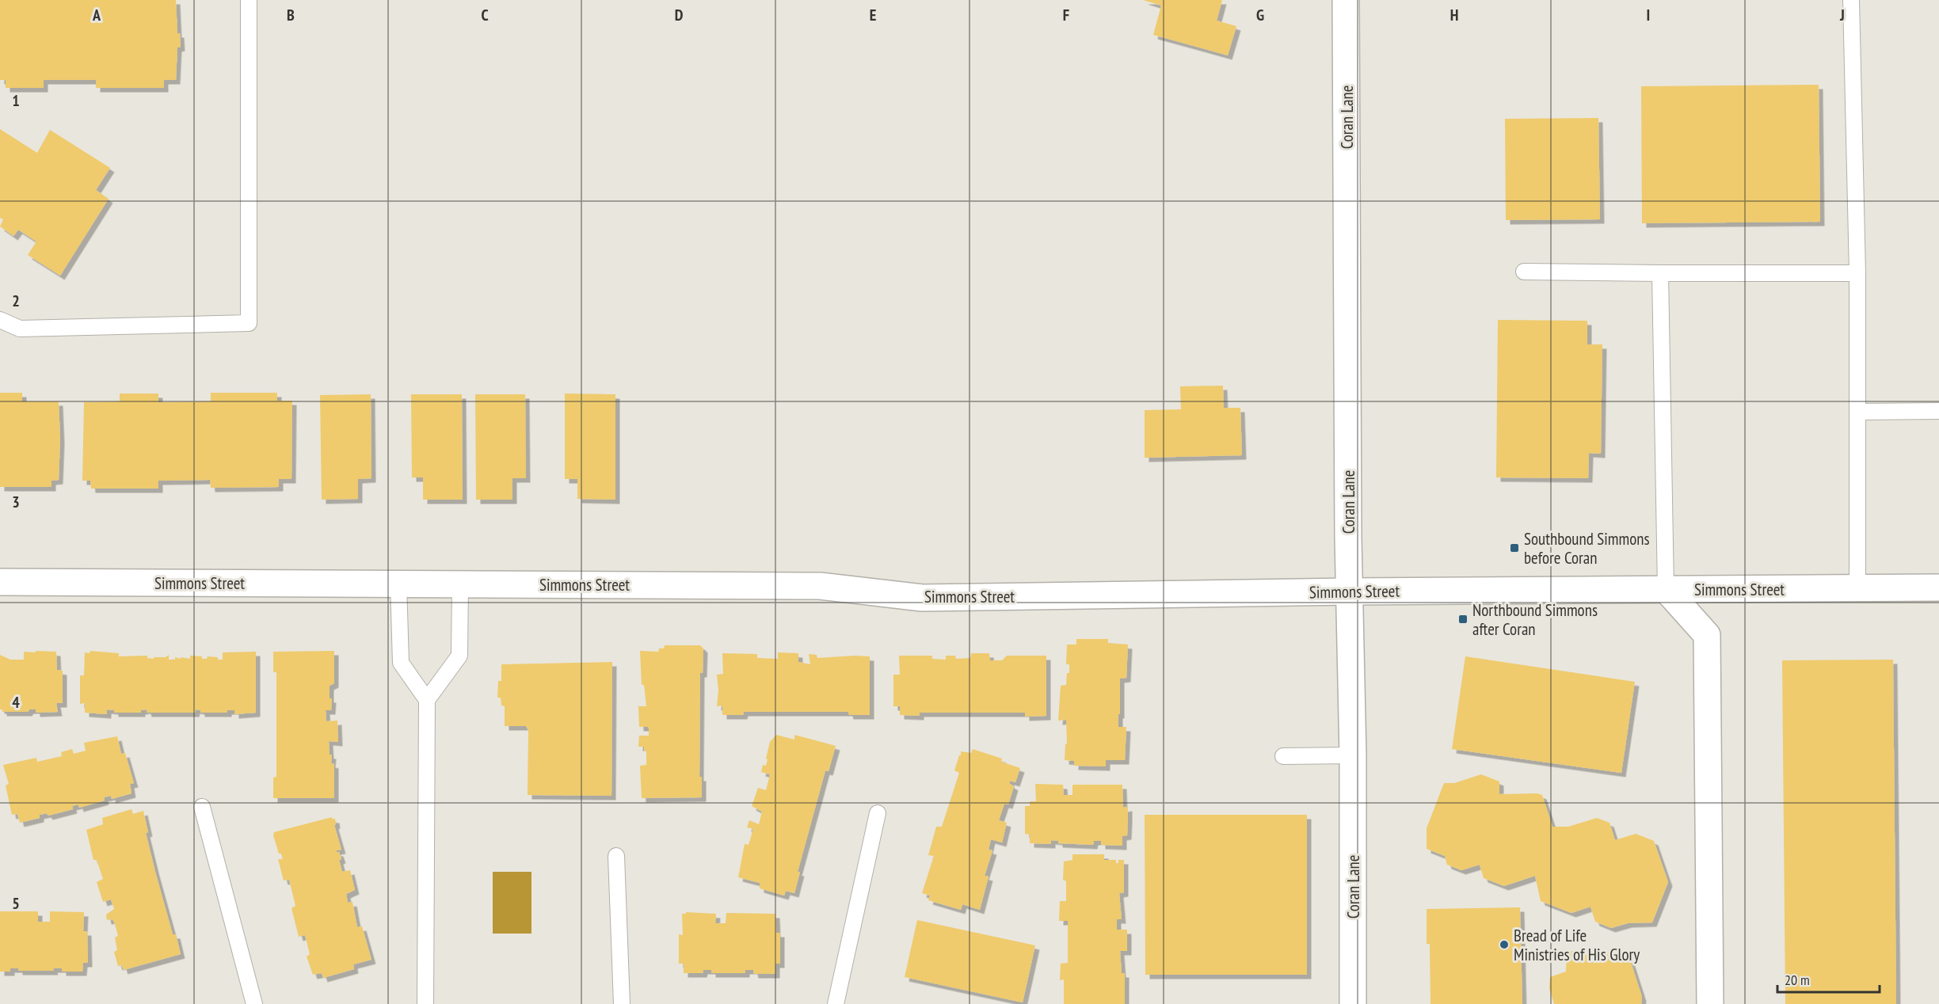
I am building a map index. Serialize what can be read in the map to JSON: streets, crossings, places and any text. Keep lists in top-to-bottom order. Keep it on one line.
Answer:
{"streets":{"main road":["Coran Lane","Simmons Street"]},"crossings":[["Coran Lane","Simmons Street"]],"places":{"transit":["Southbound Simmons before Coran","Northbound Simmons after Coran"],"other":["Bread of Life Ministries of His Glory"]},"scale_bar":"20 m","grid":{"columns":["A","B","C","D","E","F","G","H","I","J"],"rows":["1","2","3","4","5"]}}
